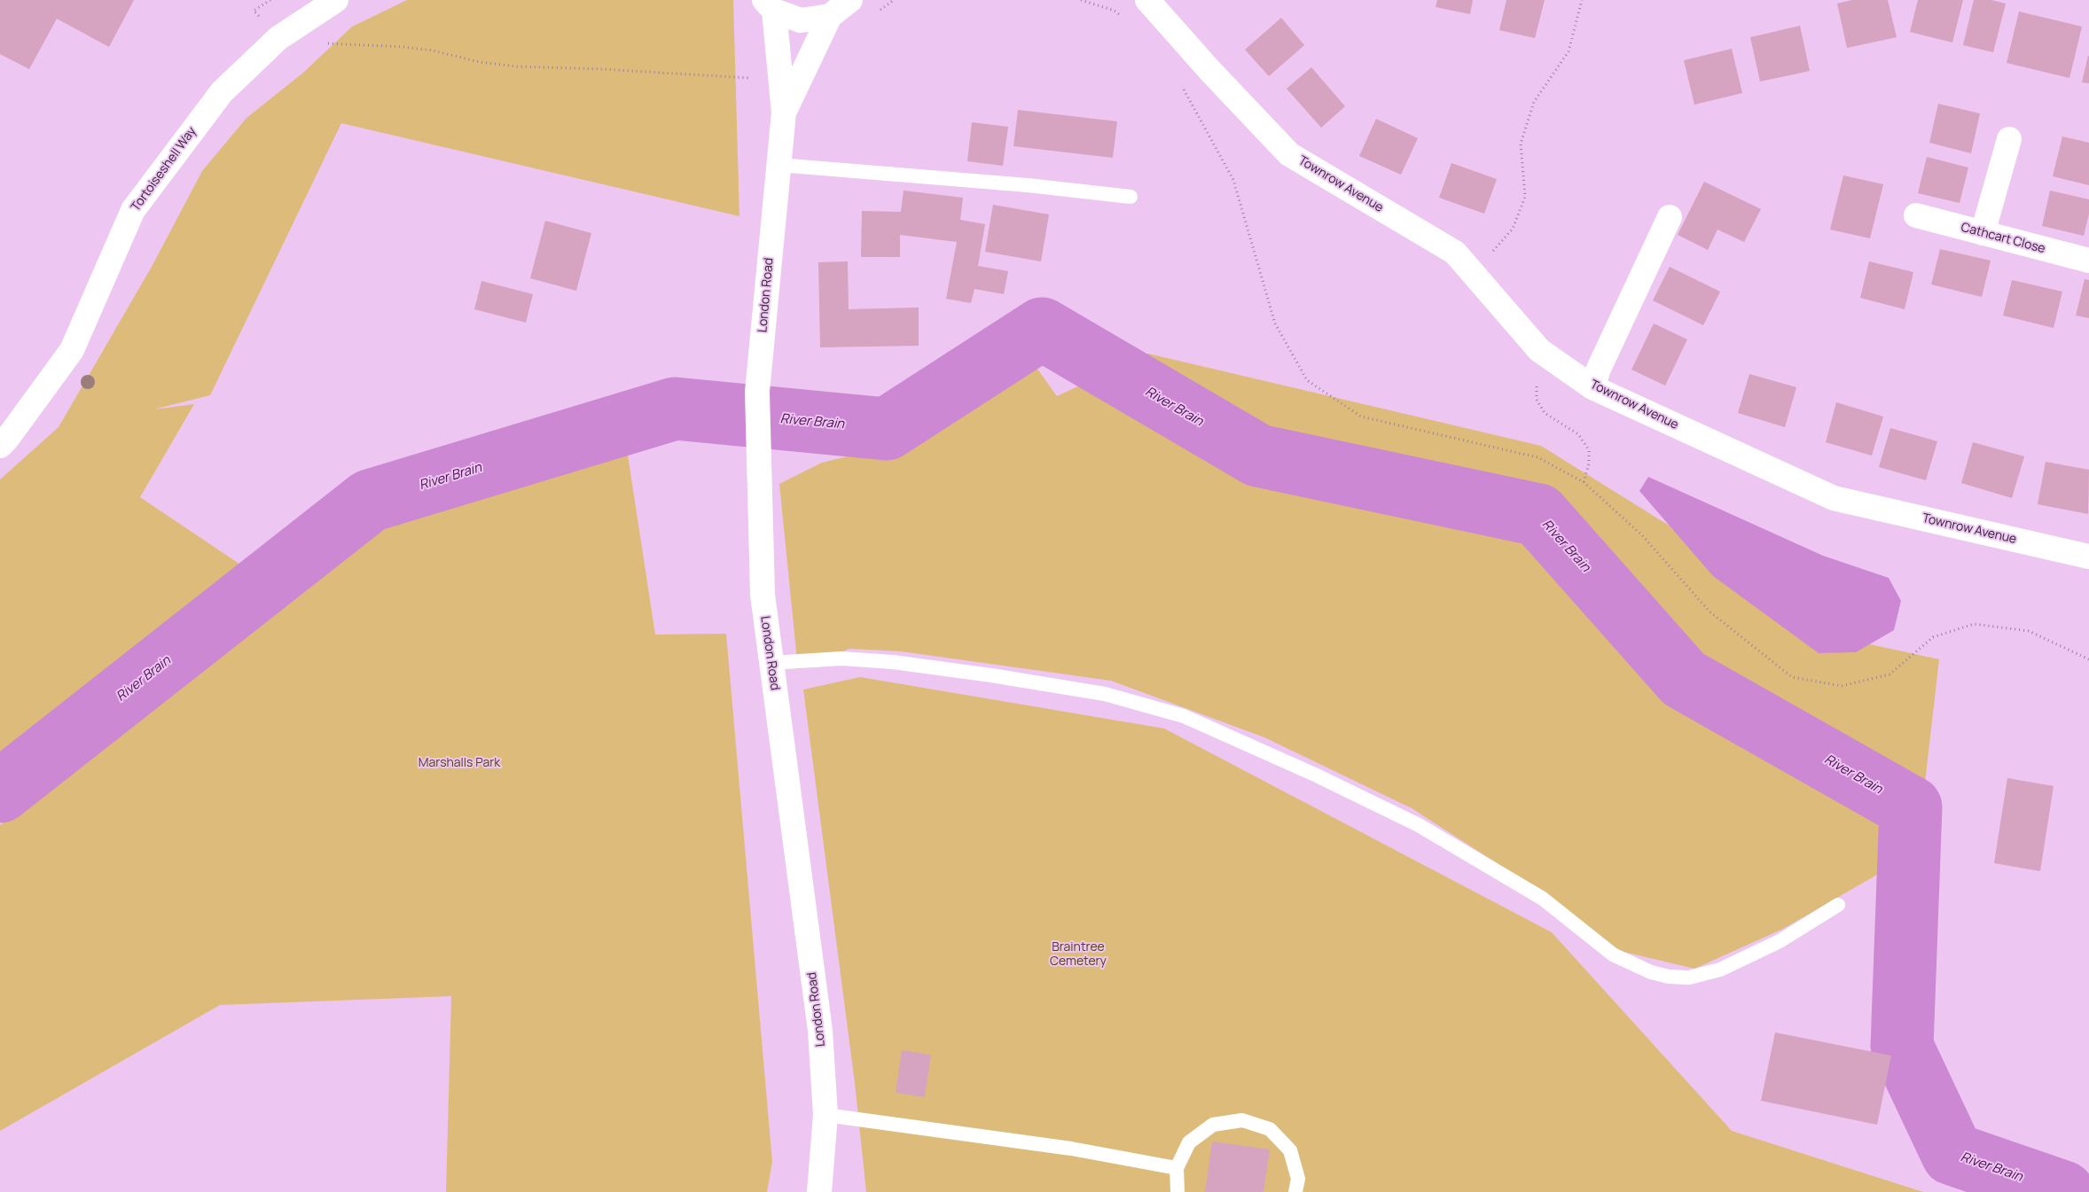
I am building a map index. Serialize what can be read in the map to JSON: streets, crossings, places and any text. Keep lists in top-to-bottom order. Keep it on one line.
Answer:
{"streets":{"street":["Tortoiseshell Way","Townrow Avenue","Cathcart Close","London Road"]},"water":["River Brain"],"parks":["Marshalls Park","Braintree Cemetery"]}
